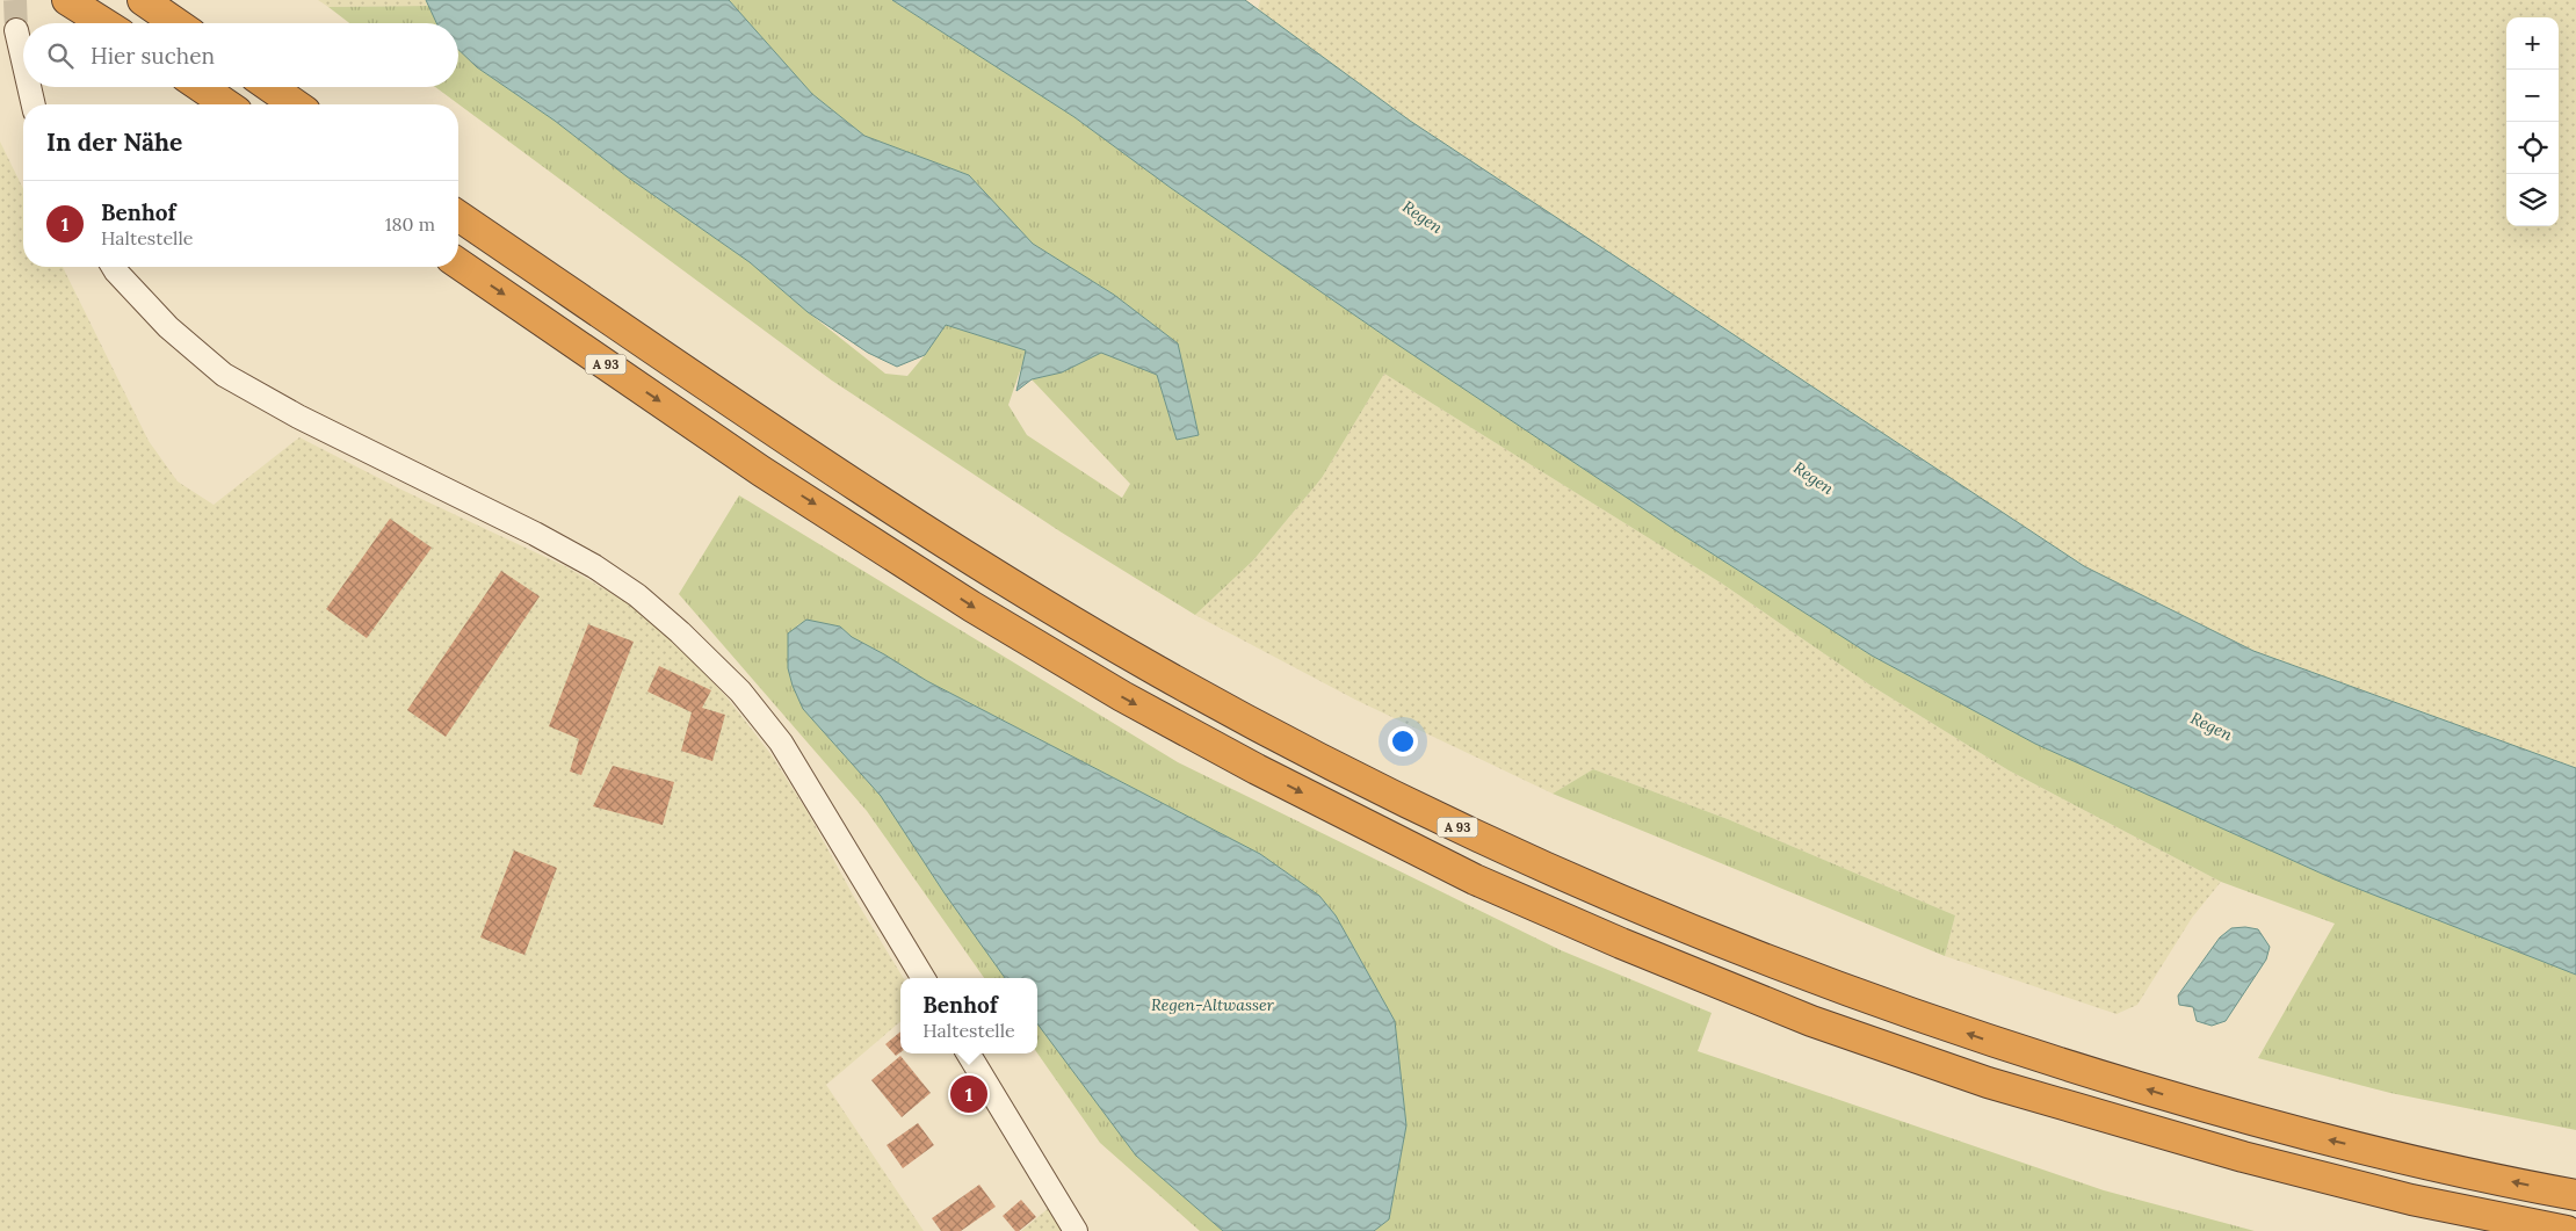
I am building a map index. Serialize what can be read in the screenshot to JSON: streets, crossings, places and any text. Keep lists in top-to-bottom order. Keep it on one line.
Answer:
{"streets":{"highway":["A 93"]},"water":["Regen","Regen-Altwasser"],"page":{"map_buttons":["+","−"],"search":"Hier suchen","heading":"In der Nähe","list":[{"mark":"1","name":"Benhof","note":"Haltestelle","value":"180 m"}],"popup":["Benhof","Haltestelle"],"pins":"1"}}
